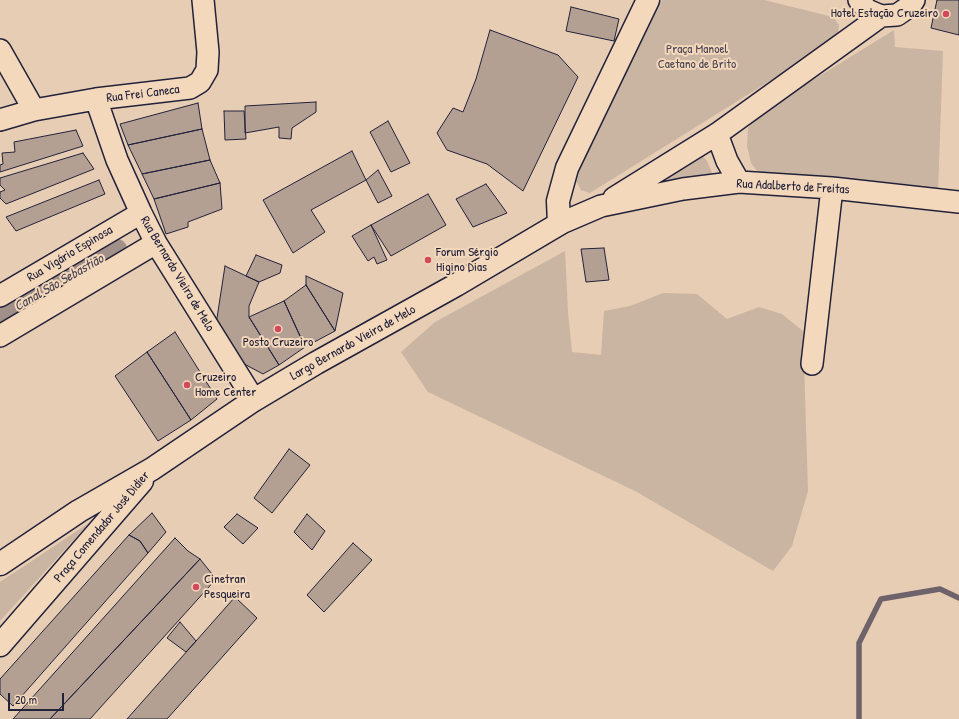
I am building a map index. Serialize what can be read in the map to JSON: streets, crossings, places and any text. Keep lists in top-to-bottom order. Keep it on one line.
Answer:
{"streets":{"main road":["Largo Bernardo Vieira de Melo","Praça Comendador José Didier"],"street":["Rua Frei Caneca","Rua Adalberto de Freitas","Rua Vigário Espinosa","Rua Bernardo Vieira de Melo"]},"crossings":[["Rua Frei Caneca","Rua Bernardo Vieira de Melo"],["Rua Adalberto de Freitas","Largo Bernardo Vieira de Melo"],["Rua Vigário Espinosa","Rua Bernardo Vieira de Melo"],["Rua Bernardo Vieira de Melo","Largo Bernardo Vieira de Melo"],["Largo Bernardo Vieira de Melo","Praça Comendador José Didier"]],"water":["Canal São Sebastião"],"parks":["Praça Manoel Caetano de Brito"],"places":["Hotel Estação Cruzeiro","Forum Sérgio Higino Dias","Posto Cruzeiro","Cruzeiro Home Center","Cinetran Pesqueira"],"scale_bar":"20 m"}
